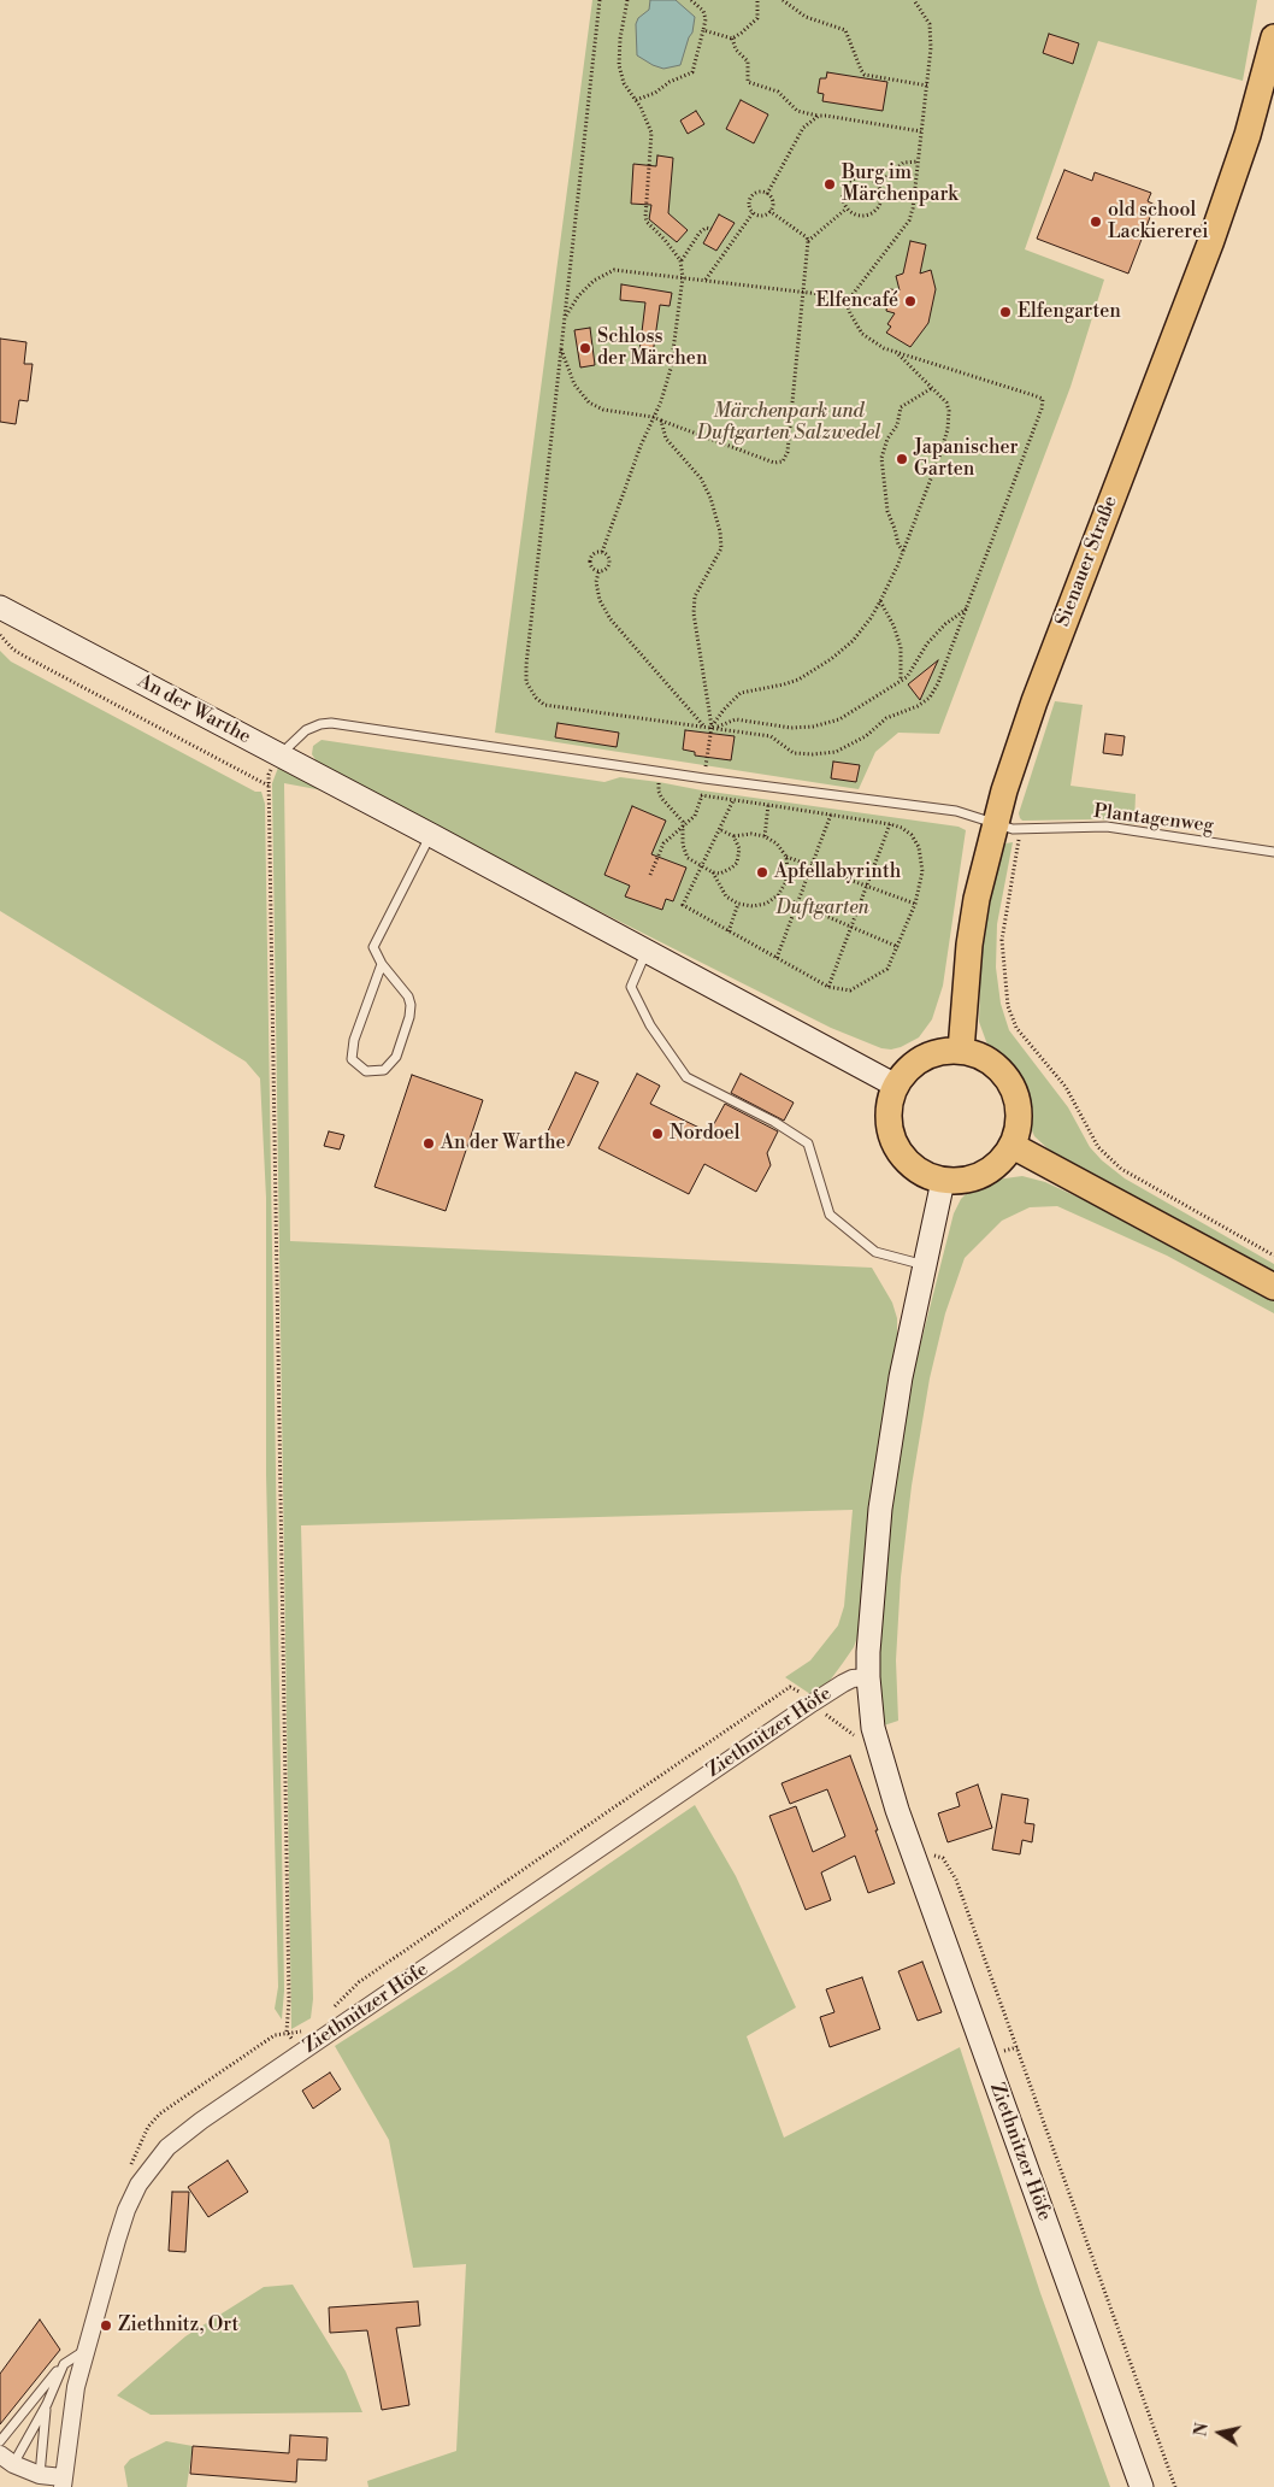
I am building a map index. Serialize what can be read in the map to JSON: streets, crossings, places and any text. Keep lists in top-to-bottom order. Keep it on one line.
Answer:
{"streets":{"main road":["Sienauer Straße","An der Warthe","Ziethnitzer Höfe"],"lane":["Plantagenweg"]},"crossings":[["Sienauer Straße","An der Warthe"],["Sienauer Straße","Plantagenweg"],["Sienauer Straße","Ziethnitzer Höfe"],["An der Warthe","Plantagenweg"],["An der Warthe","Ziethnitzer Höfe"]],"parks":["Märchenpark und Duftgarten Salzwedel","Duftgarten"],"places":["Burg im Märchenpark","old school Lackiererei","Elfencafé","Elfengarten","Schloss der Märchen","Japanischer Garten","Apfellabyrinth","Nordoel","An der Warthe","Ziethnitz, Ort"],"north":"left"}
